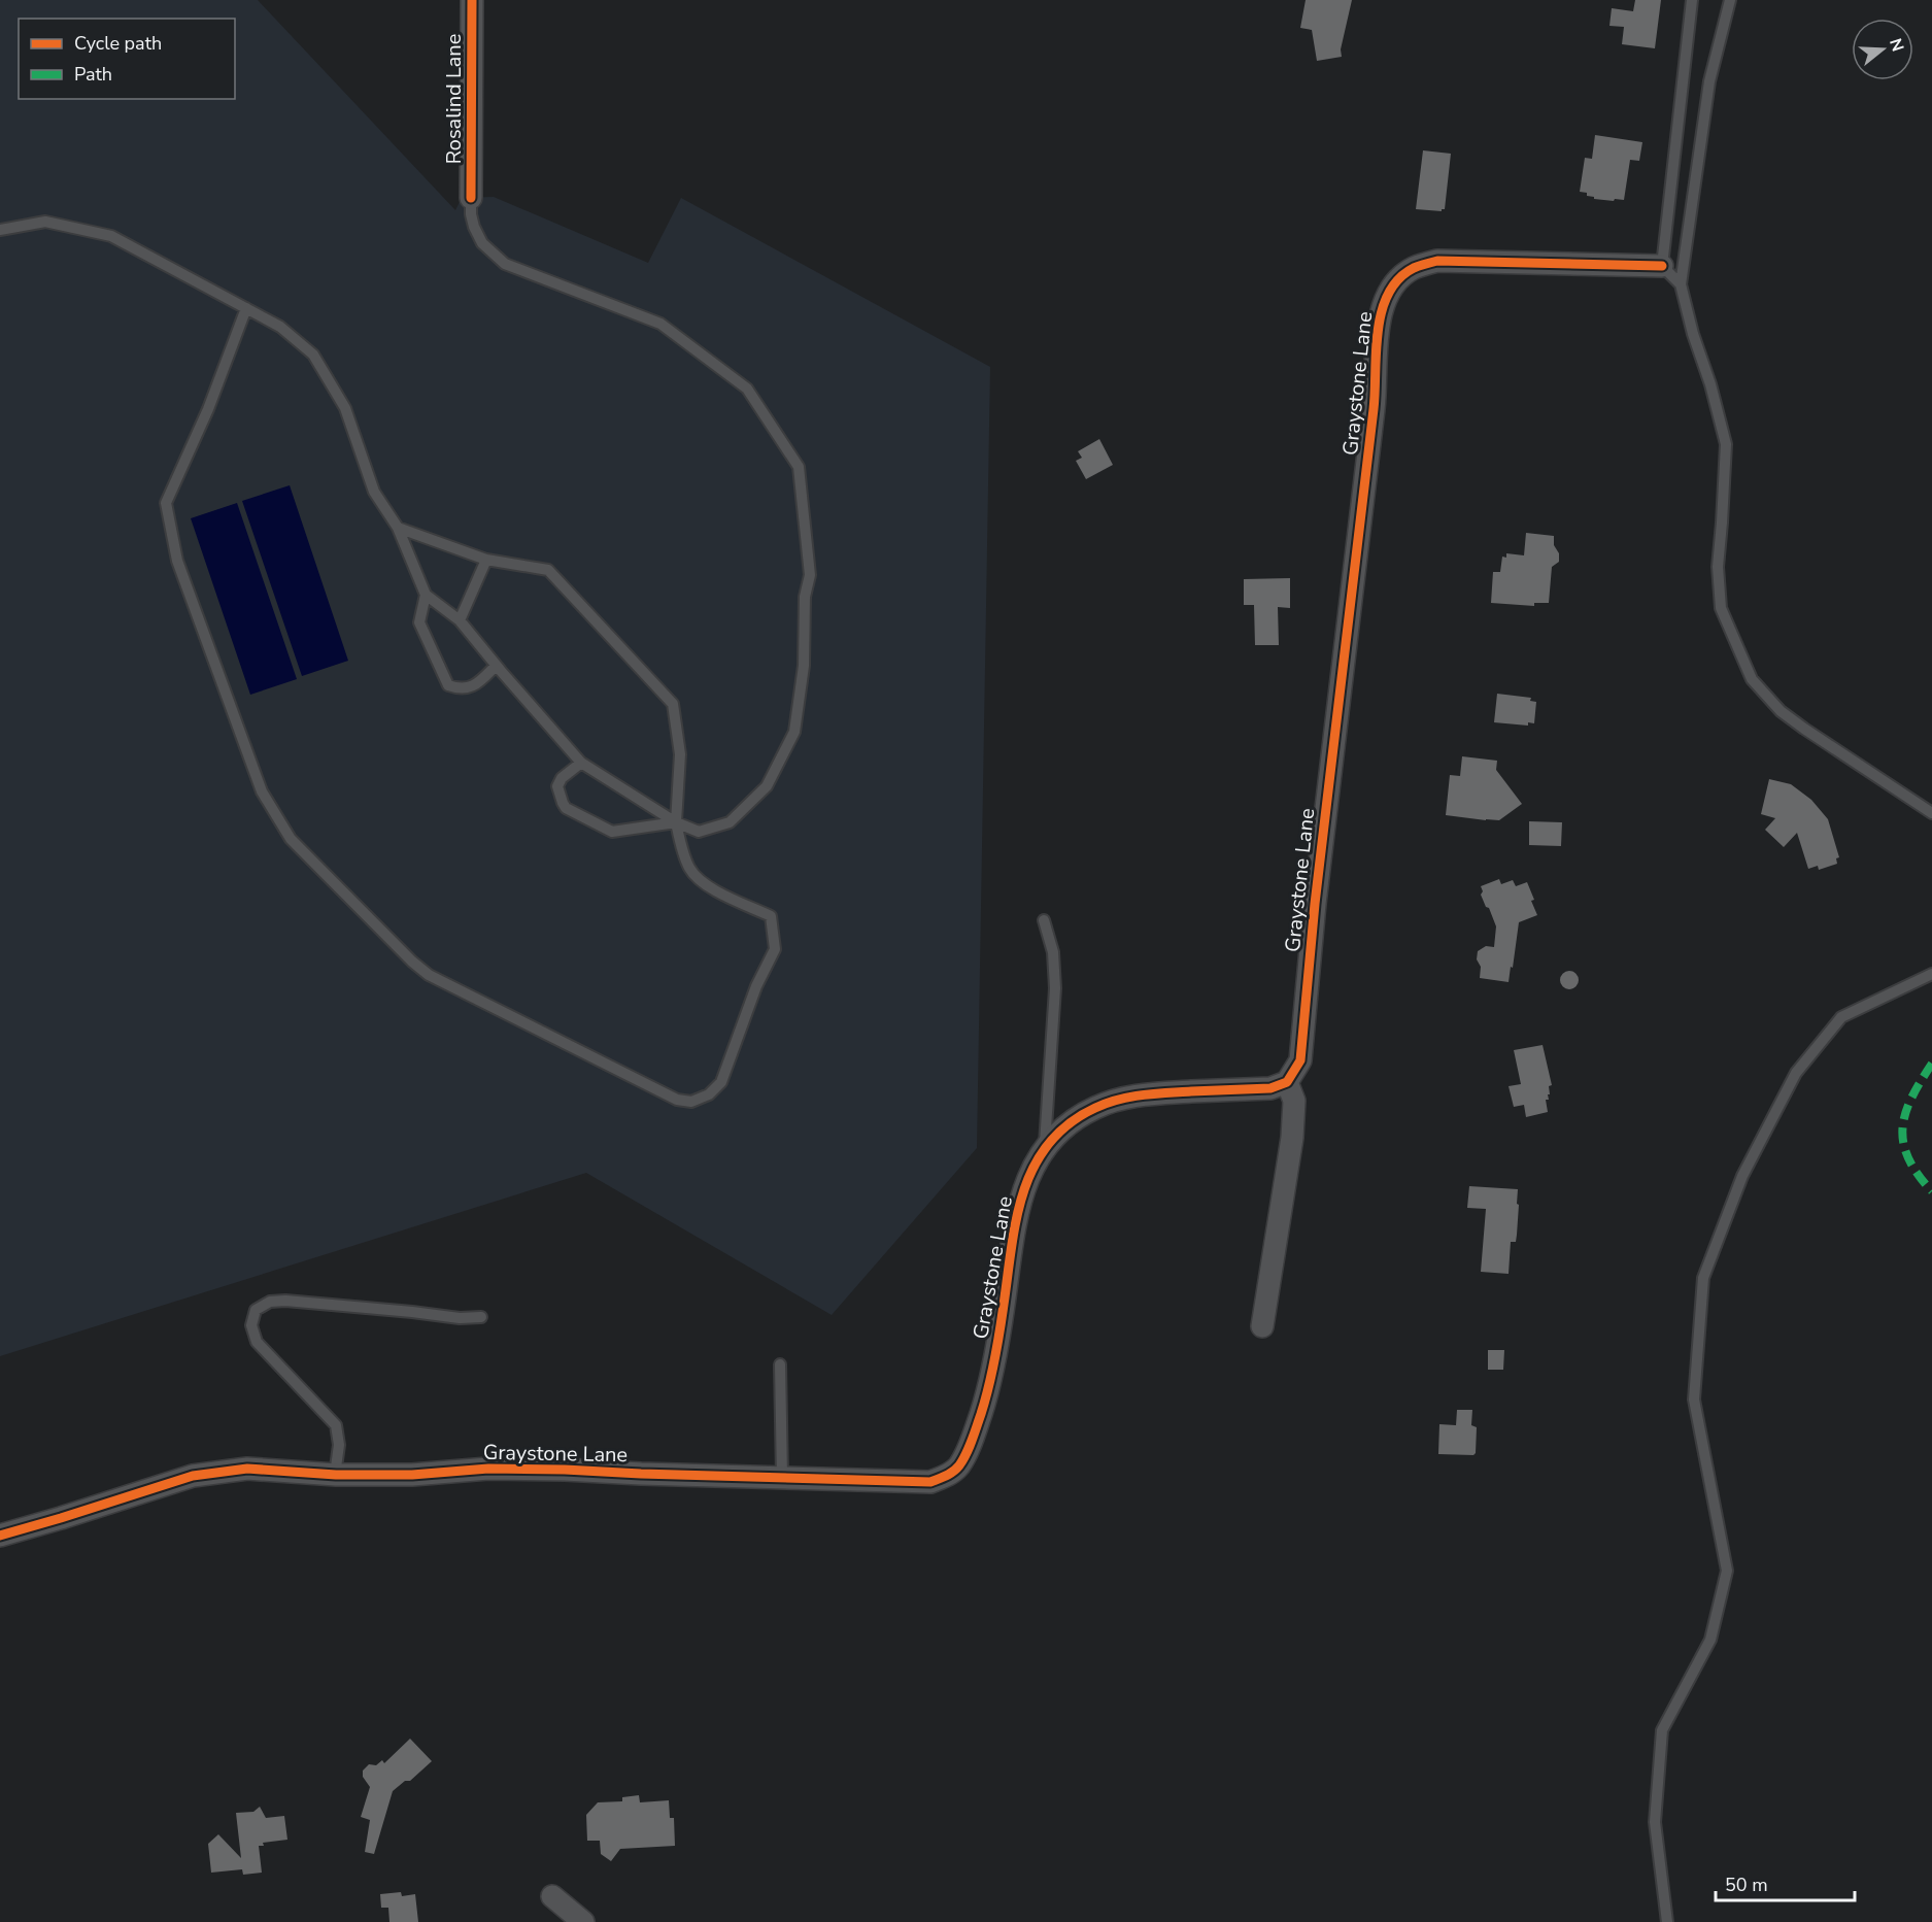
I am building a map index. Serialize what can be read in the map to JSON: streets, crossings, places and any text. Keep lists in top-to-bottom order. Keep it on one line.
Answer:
{"streets":{"street":["Rosalind Lane","Graystone Lane"]},"legend":["Cycle path","Path"],"scale_bar":"50 m","north":"right"}
